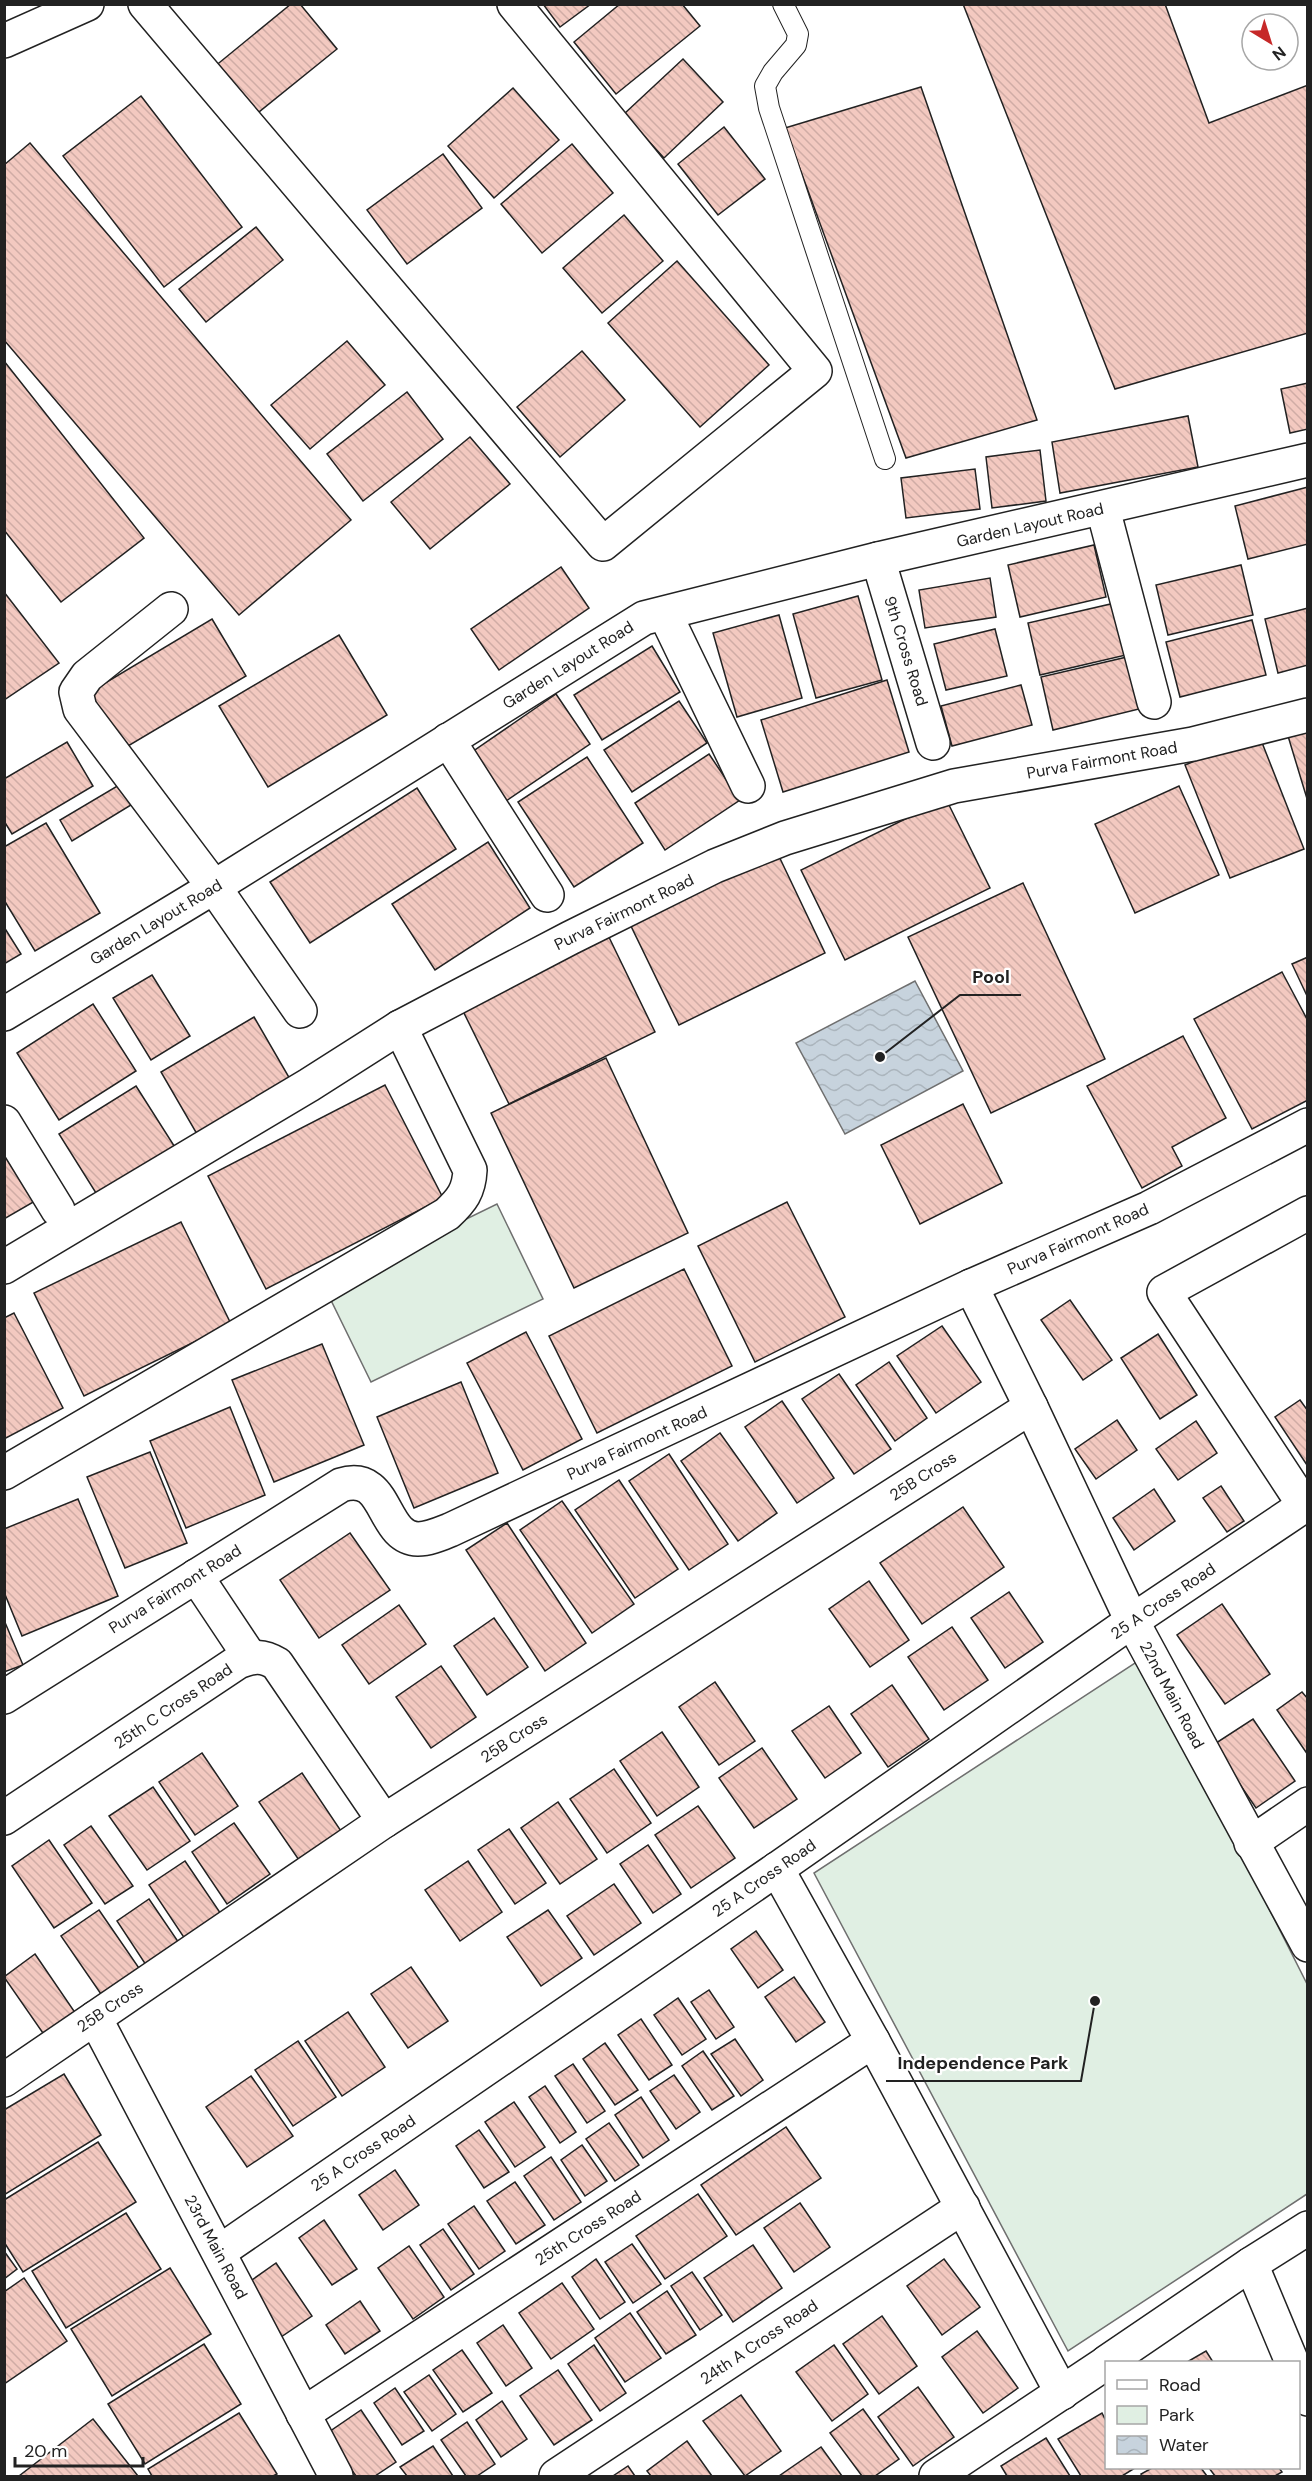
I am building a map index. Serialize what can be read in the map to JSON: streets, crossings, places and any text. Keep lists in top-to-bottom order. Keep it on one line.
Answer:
{"streets":{"street":["Garden Layout Road","9th Cross Road","Purva Fairmont Road","25B Cross","25 A Cross Road","22nd Main Road","25th C Cross Road","25th Cross Road","23rd Main Road","24th A Cross Road"]},"crossings":[["Garden Layout Road","9th Cross Road"],["Purva Fairmont Road","22nd Main Road"],["25B Cross","22nd Main Road"],["25B Cross","25th C Cross Road"],["25B Cross","23rd Main Road"],["25 A Cross Road","22nd Main Road"],["25 A Cross Road","23rd Main Road"],["25th Cross Road","23rd Main Road"]],"places":["Pool","Independence Park"],"legend":["Road","Park","Water"],"scale_bar":"20 m","north":"bottom right"}
